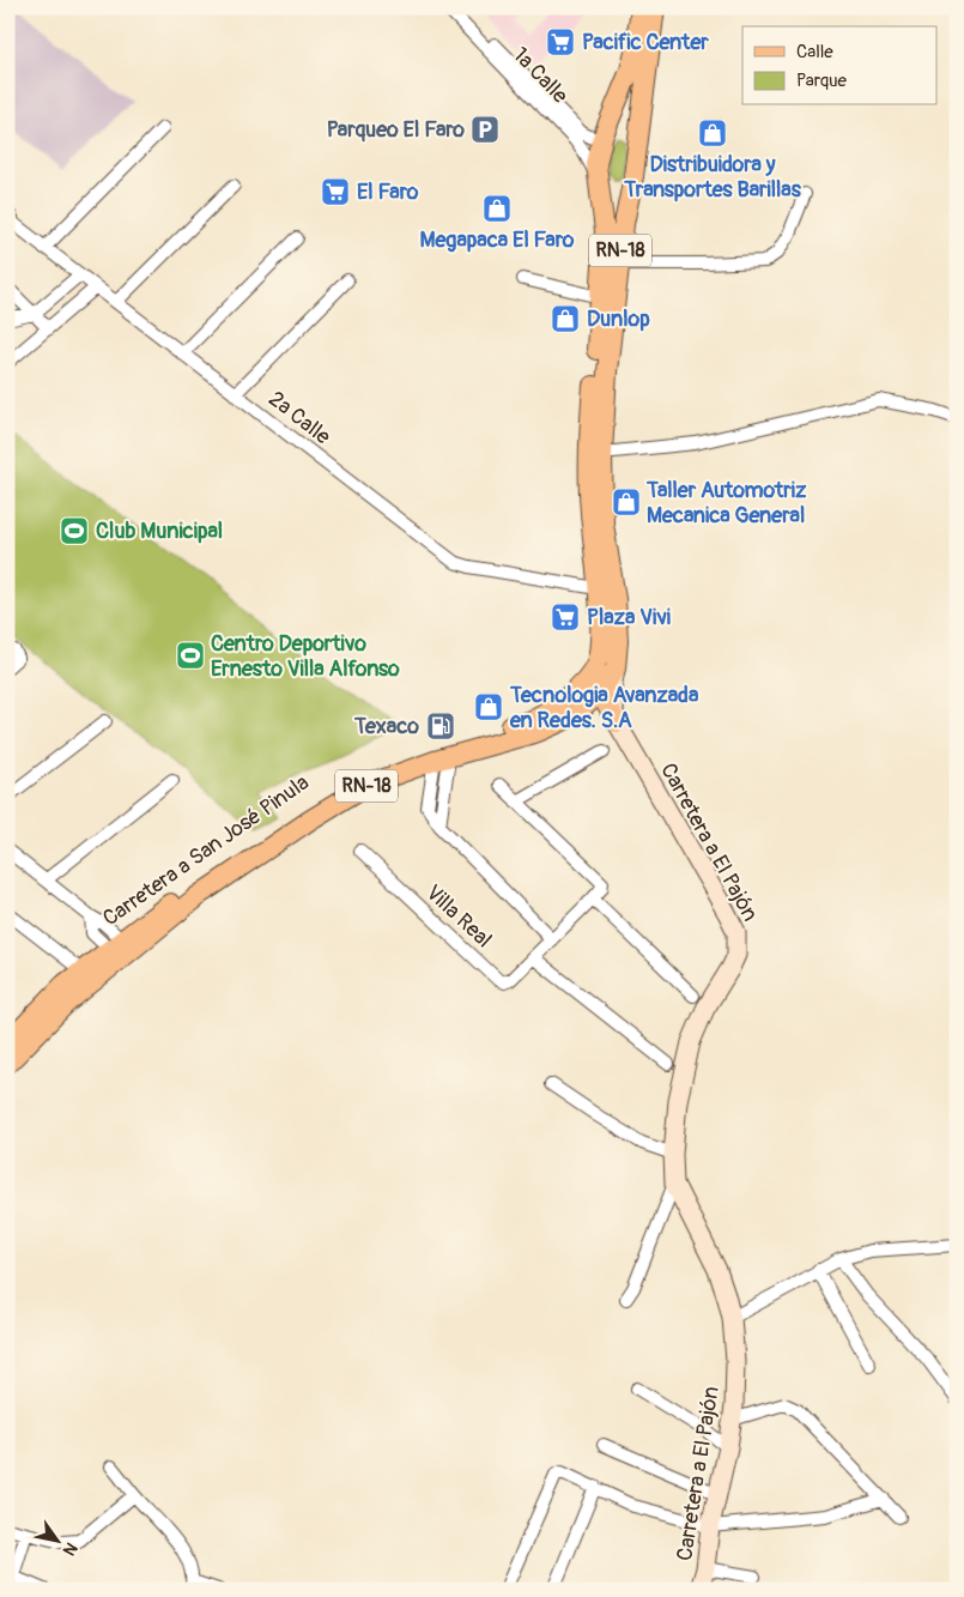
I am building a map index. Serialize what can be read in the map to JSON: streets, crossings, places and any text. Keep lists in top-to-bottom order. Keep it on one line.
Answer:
{"streets":{"main road":["RN-18","Carretera a San José Pinula"],"street":["1a Calle","2a Calle","Carretera a El Pajón","Villa Real"]},"crossings":[["1a Calle","Carretera a San José Pinula"],["2a Calle","Carretera a San José Pinula"],["Carretera a El Pajón","Carretera a San José Pinula"]],"places":{"supermarket":["Pacific Center","El Faro","Plaza Vivi"],"parking":["Parqueo El Faro"],"shop":["Distribuidora y Transportes Barillas","Megapaca El Faro","Dunlop","Taller Automotriz Mecanica General","Tecnologia Avanzada en Redes. S.A"],"sports":["Club Municipal","Centro Deportivo Ernesto Villa Alfonso"],"fuel station":["Texaco"]},"legend":["Calle","Parque"],"north":"bottom right"}
